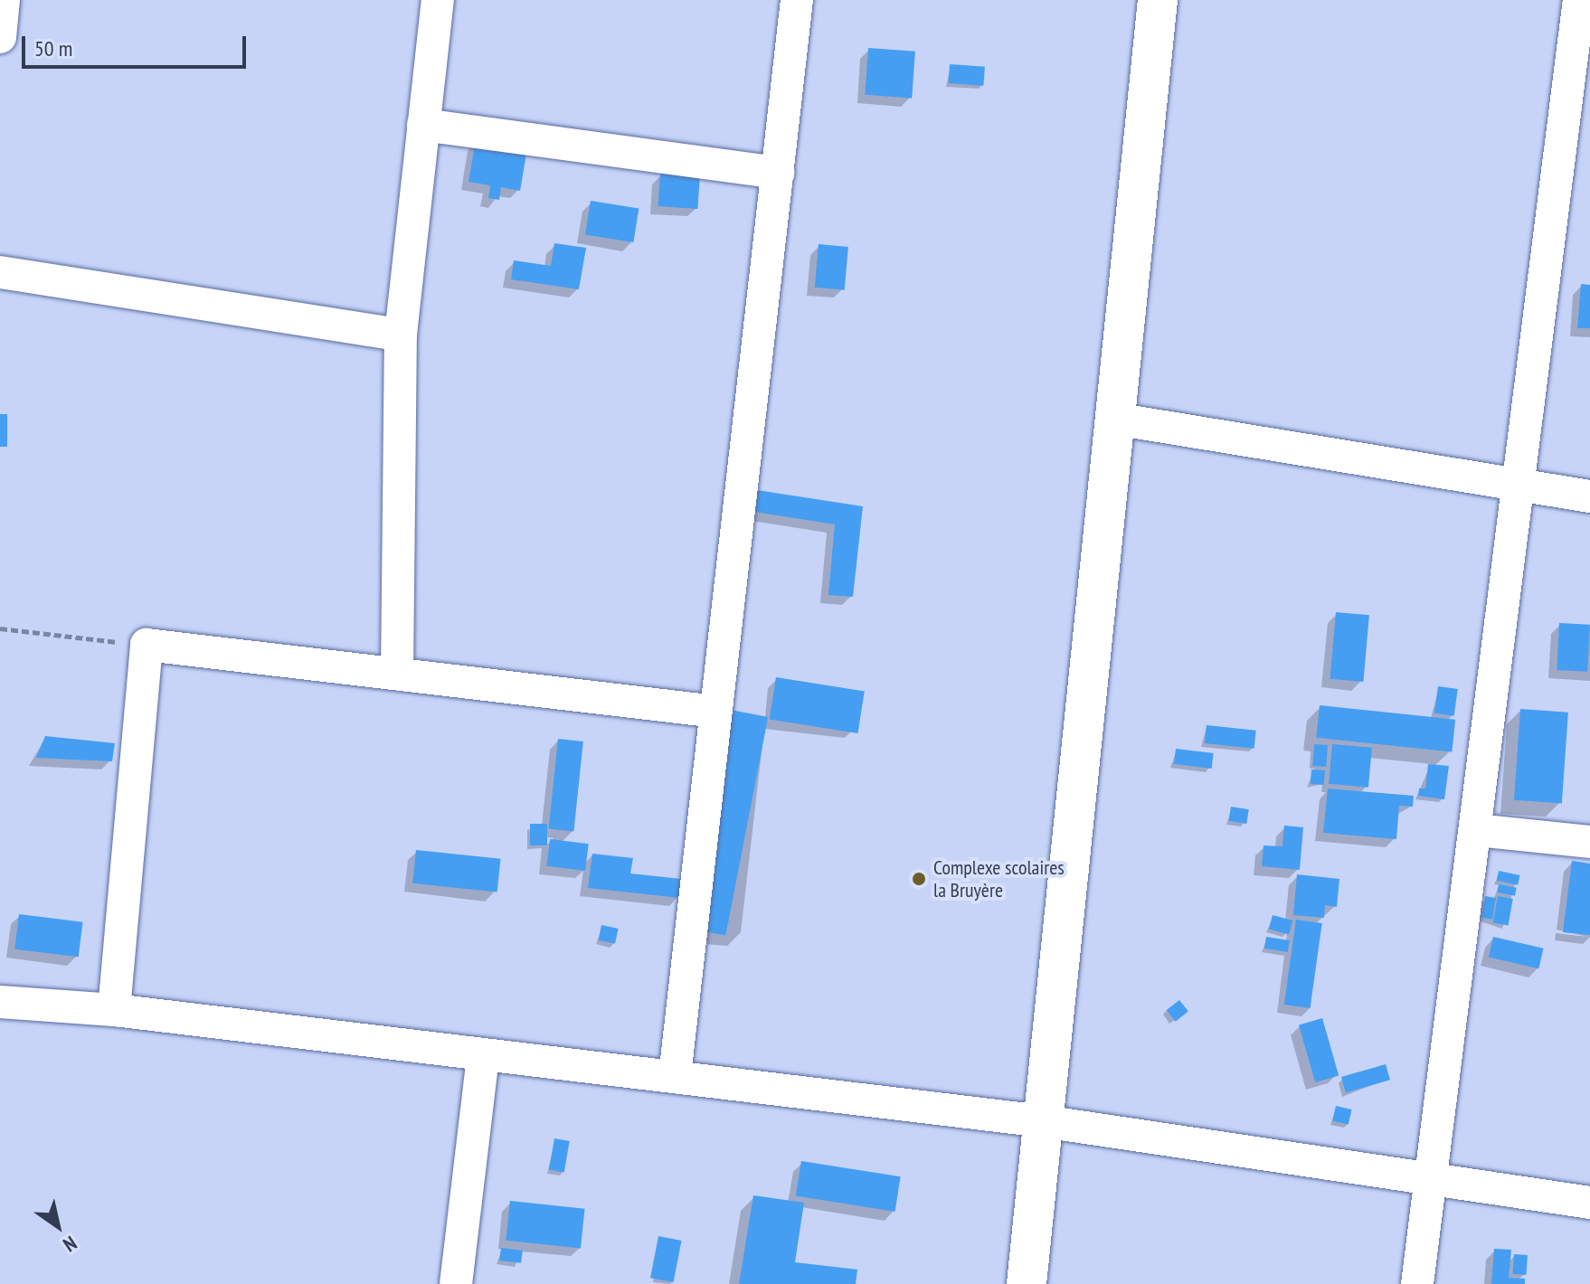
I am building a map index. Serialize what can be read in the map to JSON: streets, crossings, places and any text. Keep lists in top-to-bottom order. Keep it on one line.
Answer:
{"places":["Complexe scolaires la Bruyère"],"scale_bar":"50 m","north":"bottom right"}
